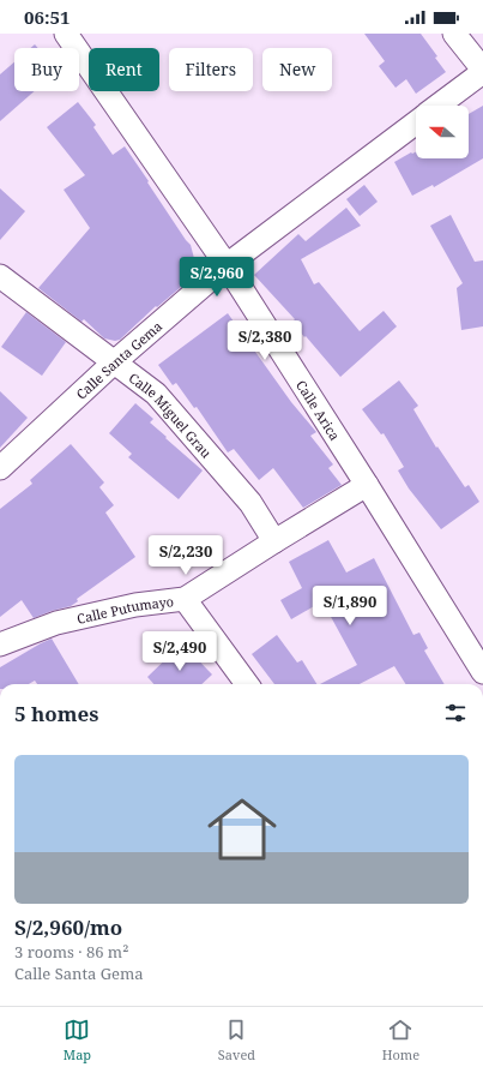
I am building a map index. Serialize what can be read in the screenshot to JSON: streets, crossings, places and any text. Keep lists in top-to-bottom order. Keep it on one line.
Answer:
{"streets":{"street":["Calle Santa Gema","Calle Arica","Calle Miguel Grau","Calle Putumayo"]},"crossings":[["Calle Santa Gema","Calle Arica"],["Calle Santa Gema","Calle Miguel Grau"],["Calle Arica","Calle Putumayo"],["Calle Miguel Grau","Calle Putumayo"]],"north":"left","page":{"status":"06:51","chip":["Buy","Rent","Filters","New"],"price":["S/2,960","S/2,380","S/2,230","S/1,890","S/2,490"],"heading":"5 homes","list":[{"name":"S/2,960/mo","note":"3 rooms · 86 m² · Calle Santa Gema"}],"tabs":["Map","Saved","Home"]}}
